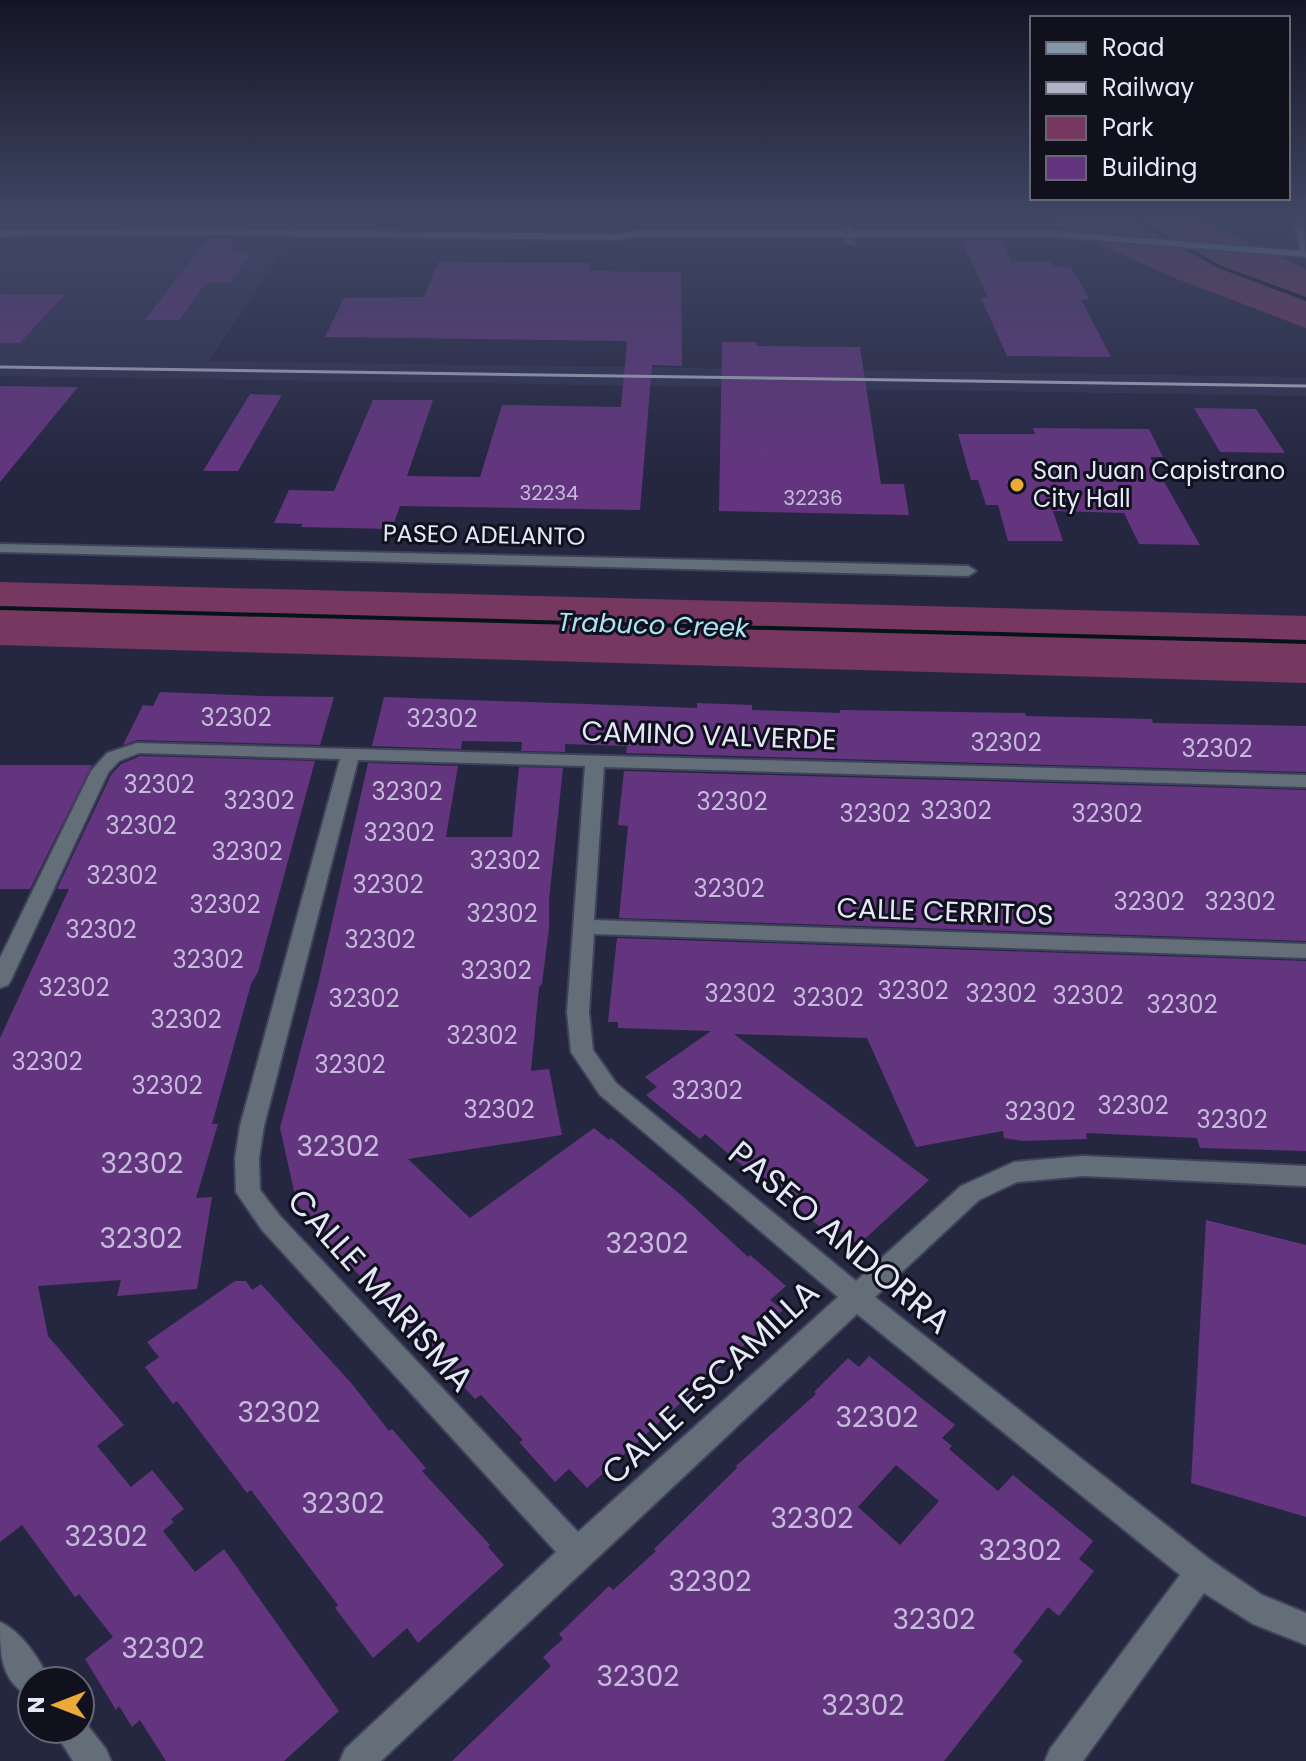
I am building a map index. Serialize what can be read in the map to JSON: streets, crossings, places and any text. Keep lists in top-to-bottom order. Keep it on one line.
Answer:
{"streets":{"street":["PASEO ADELANTO","CAMINO VALVERDE","CALLE CERRITOS","PASEO ANDORRA","CALLE MARISMA","CALLE ESCAMILLA"]},"crossings":[["CAMINO VALVERDE","PASEO ANDORRA"],["CAMINO VALVERDE","CALLE MARISMA"],["CALLE CERRITOS","PASEO ANDORRA"],["PASEO ANDORRA","CALLE ESCAMILLA"],["CALLE MARISMA","CALLE ESCAMILLA"]],"water":["Trabuco Creek"],"places":["San Juan Capistrano City Hall"],"house_numbers":["32234","32236","32302","32302","32302","32302","32302","32302","32302","32302","32302","32302","32302","32302","32302","32302","32302","32302","32302","32302","32302","32302","32302","32302","32302","32302","32302","32302","32302","32302","32302","32302","32302","32302","32302","32302","32302","32302","32302","32302","32302","32302","32302","32302","32302","32302","32302","32302","32302","32302","32302","32302","32302","32302","32302","32302","32302","32302","32302","32302","32302"],"legend":["Road","Railway","Park","Building"],"north":"left"}
